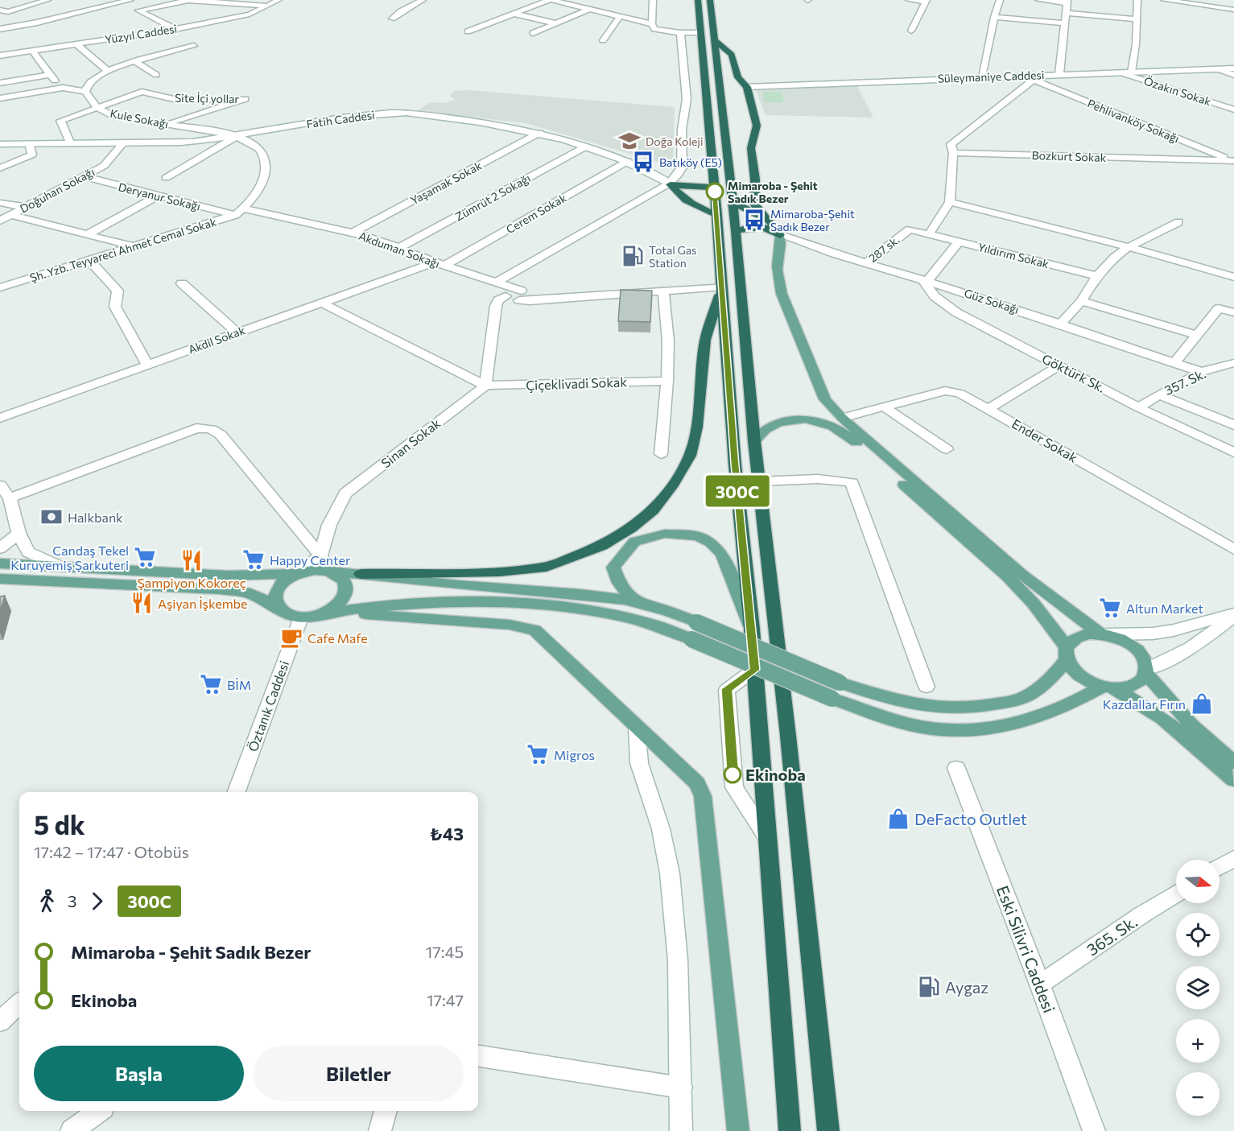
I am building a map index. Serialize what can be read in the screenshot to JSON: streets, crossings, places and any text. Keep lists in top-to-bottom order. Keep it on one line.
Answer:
{"streets":{"street":["Yüzyıl Caddesi","Süleymaniye Caddesi","Özakın Sokak","Site İçi yollar","Kule Sokağı","Fatih Caddesi","Pehlivanköy Sokağı","Bozkurt Sokak","Yaşamak Sokak","Doğuhan Sokağı","Deryanur Sokağı","Zümrüt 2 Sokağı","Cerem Sokak","287 sk.","Şh. Yzb. Teyyareci Ahmet Cemal Sokak","Akduman Sokağı","Yıldırım Sokak","Güz Sokağı","Akdil Sokak","Göktürk Sk.","357. Sk.","Çiçeklivadi Sokak","Ender Sokak","Sinan Sokak","Öztanık Caddesi","365. Sk.","Eski Silivri Caddesi"]},"crossings":[["Süleymaniye Caddesi","Özakın Sokak"],["Süleymaniye Caddesi","Pehlivanköy Sokağı"],["Site İçi yollar","Kule Sokağı"],["Kule Sokağı","Fatih Caddesi"],["Kule Sokağı","Şh. Yzb. Teyyareci Ahmet Cemal Sokak"],["Fatih Caddesi","Yaşamak Sokak"],["Fatih Caddesi","Doğuhan Sokağı"],["Fatih Caddesi","Zümrüt 2 Sokağı"],["Fatih Caddesi","Cerem Sokak"],["Fatih Caddesi","Şh. Yzb. Teyyareci Ahmet Cemal Sokak"],["Pehlivanköy Sokağı","Bozkurt Sokak"],["Yaşamak Sokak","Akduman Sokağı"],["Doğuhan Sokağı","Deryanur Sokağı"],["Deryanur Sokağı","Şh. Yzb. Teyyareci Ahmet Cemal Sokak"],["Zümrüt 2 Sokağı","Akduman Sokağı"],["Cerem Sokak","Akduman Sokağı"],["Cerem Sokak","Akdil Sokak"],["287 sk.","Yıldırım Sokak"],["287 sk.","Güz Sokağı"],["Şh. Yzb. Teyyareci Ahmet Cemal Sokak","Akduman Sokağı"],["Akduman Sokağı","Akdil Sokak"],["Güz Sokağı","Göktürk Sk."],["Güz Sokağı","357. Sk."],["Göktürk Sk.","357. Sk."],["Çiçeklivadi Sokak","Sinan Sokak"],["365. Sk.","Eski Silivri Caddesi"]],"places":{"school or university":["Doğa Koleji"],"bus stop":["Batıköy (E5)","Mimaroba-Şehit Sadık Bezer"],"other":["Mimaroba - Şehit Sadık Bezer","Ekinoba"],"fuel station":["Total Gas Station","Aygaz"],"bank":["Halkbank"],"supermarket":["Candaş Tekel Kuruyemiş Şarkuteri","Happy Center","Altun Market","BİM","Migros"],"restaurant":["Şampiyon Kokoreç","Aşiyan İşkembe"],"cafe":["Cafe Mafe"],"shop":["Kazdallar Fırın","DeFacto Outlet"]},"lines":["bus line 300C"],"north":"right","page":{"on_map":"300C","heading":["5 dk","17:42 – 17:47 · Otobüs","₺43"],"map_buttons":["+","−"],"legs":["3","300C"],"list":[{"name":"Mimaroba - Şehit Sadık Bezer","value":"17:45"},{"name":"Ekinoba","value":"17:47"}],"buttons":["Başla","Biletler"]}}
